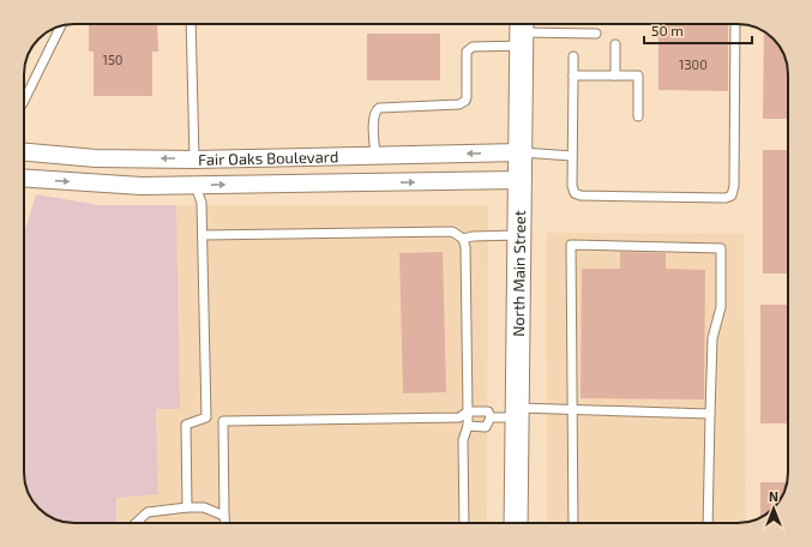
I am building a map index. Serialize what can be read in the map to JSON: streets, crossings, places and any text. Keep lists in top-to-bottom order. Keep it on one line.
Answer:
{"streets":{"main road":["North Main Street"],"street":["Fair Oaks Boulevard"]},"crossings":[["Fair Oaks Boulevard","North Main Street"]],"house_numbers":["150","1300"],"scale_bar":"50 m","north":"top"}
